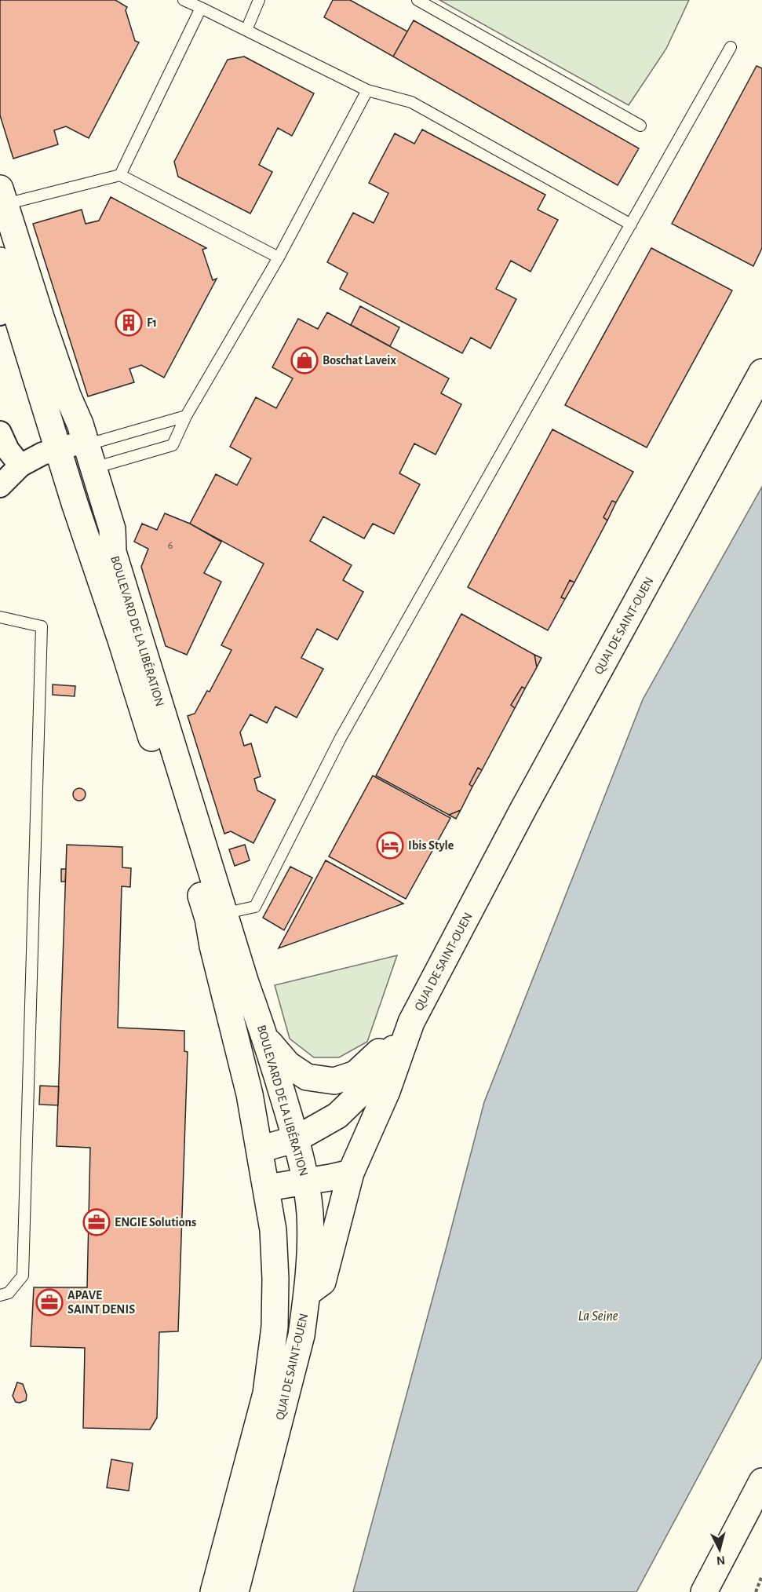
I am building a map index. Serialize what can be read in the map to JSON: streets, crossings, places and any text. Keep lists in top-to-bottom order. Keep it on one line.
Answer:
{"streets":{"main road":["QUAI DE SAINT-OUEN","BOULEVARD DE LA LIBÉRATION"]},"crossings":[["QUAI DE SAINT-OUEN","BOULEVARD DE LA LIBÉRATION"]],"water":["La Seine"],"places":{"building":["F1"],"shop":["Boschat Laveix"],"hotel":["Ibis Style"],"office":["ENGIE Solutions","APAVE SAINT DENIS"]},"house_numbers":["6"],"north":"bottom"}
